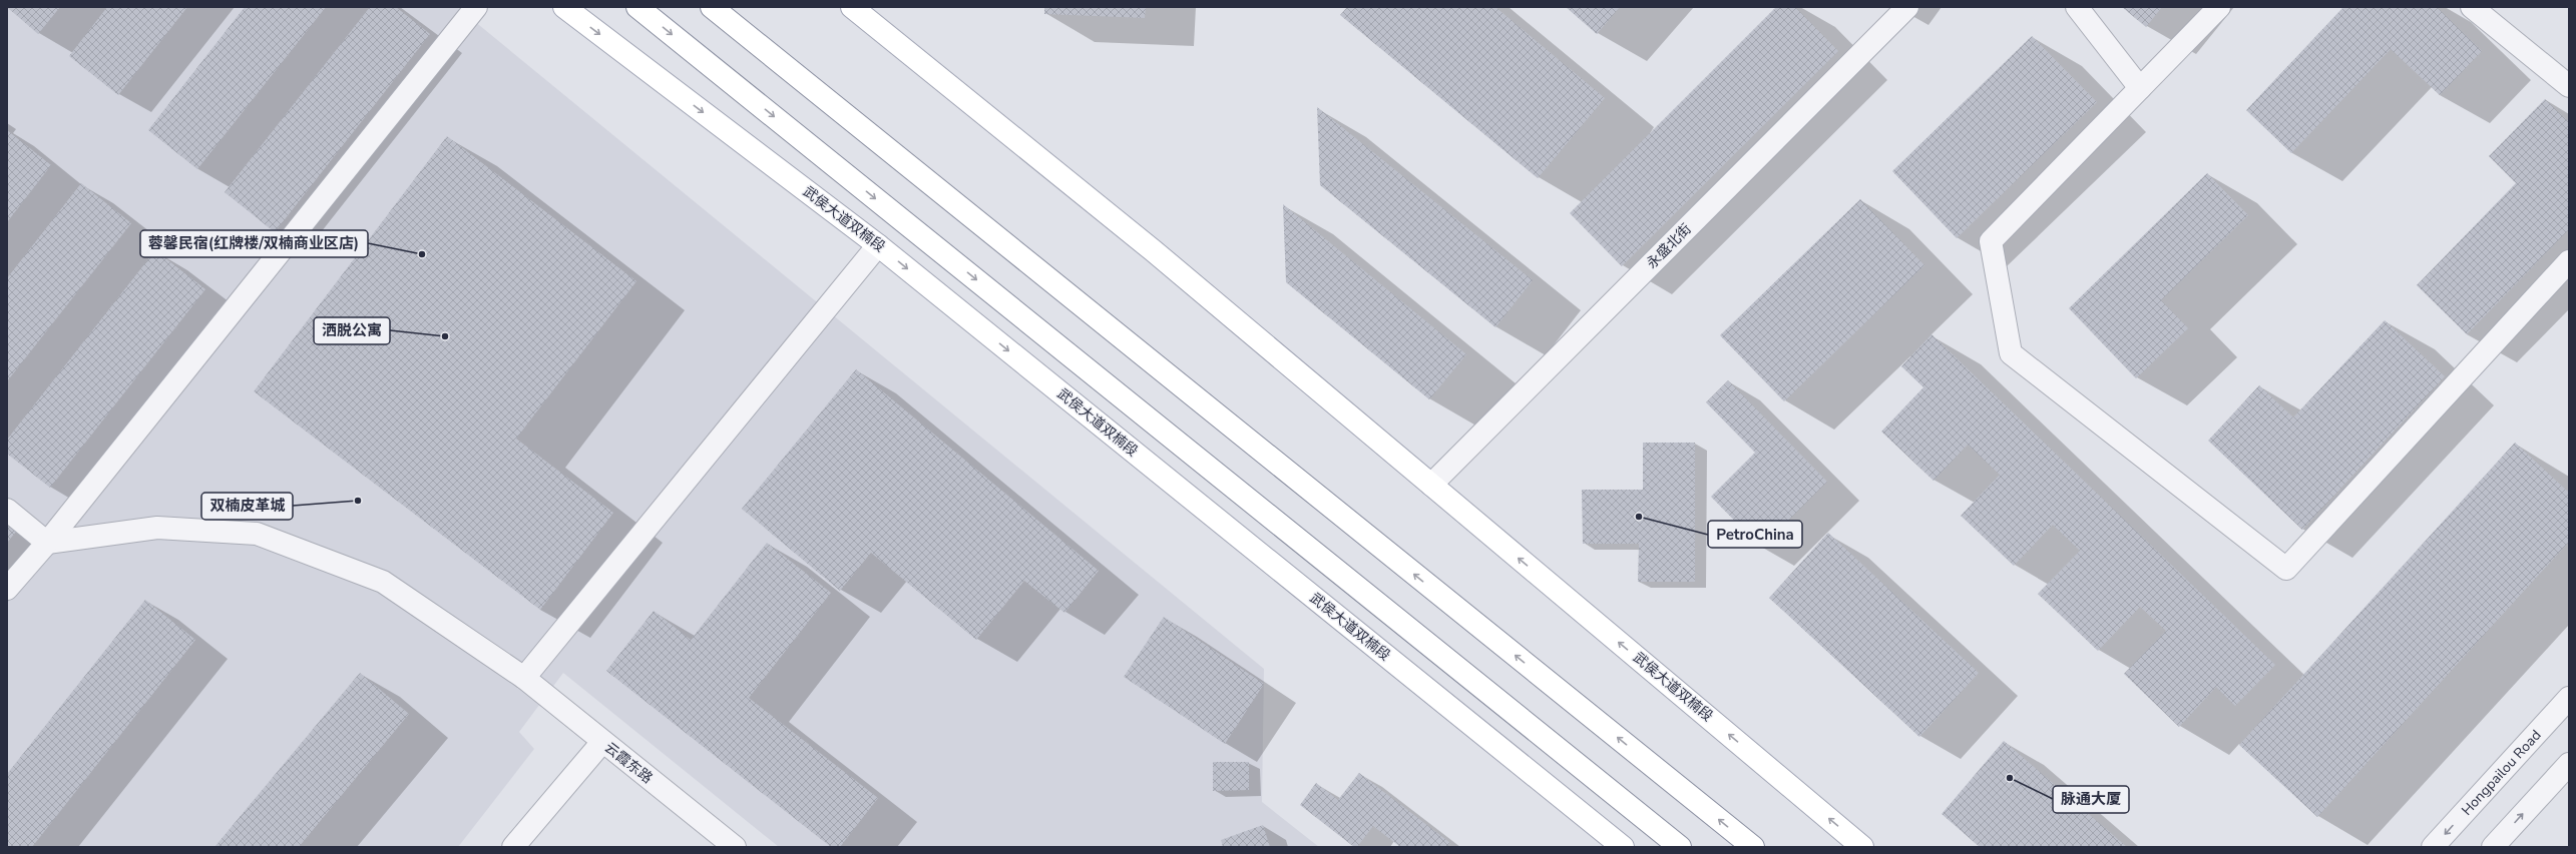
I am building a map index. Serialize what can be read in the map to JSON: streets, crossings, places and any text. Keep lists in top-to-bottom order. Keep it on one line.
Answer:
{"streets":{"main road":["武侯大道双楠段"],"street":["永盛北街","云霞东路","Hongpailou Road"]},"crossings":[["武侯大道双楠段","永盛北街"]],"places":["蓉馨民宿(红牌楼/双楠商业区店)","洒脱公寓","双楠皮革城","PetroChina","脉通大厦"]}
